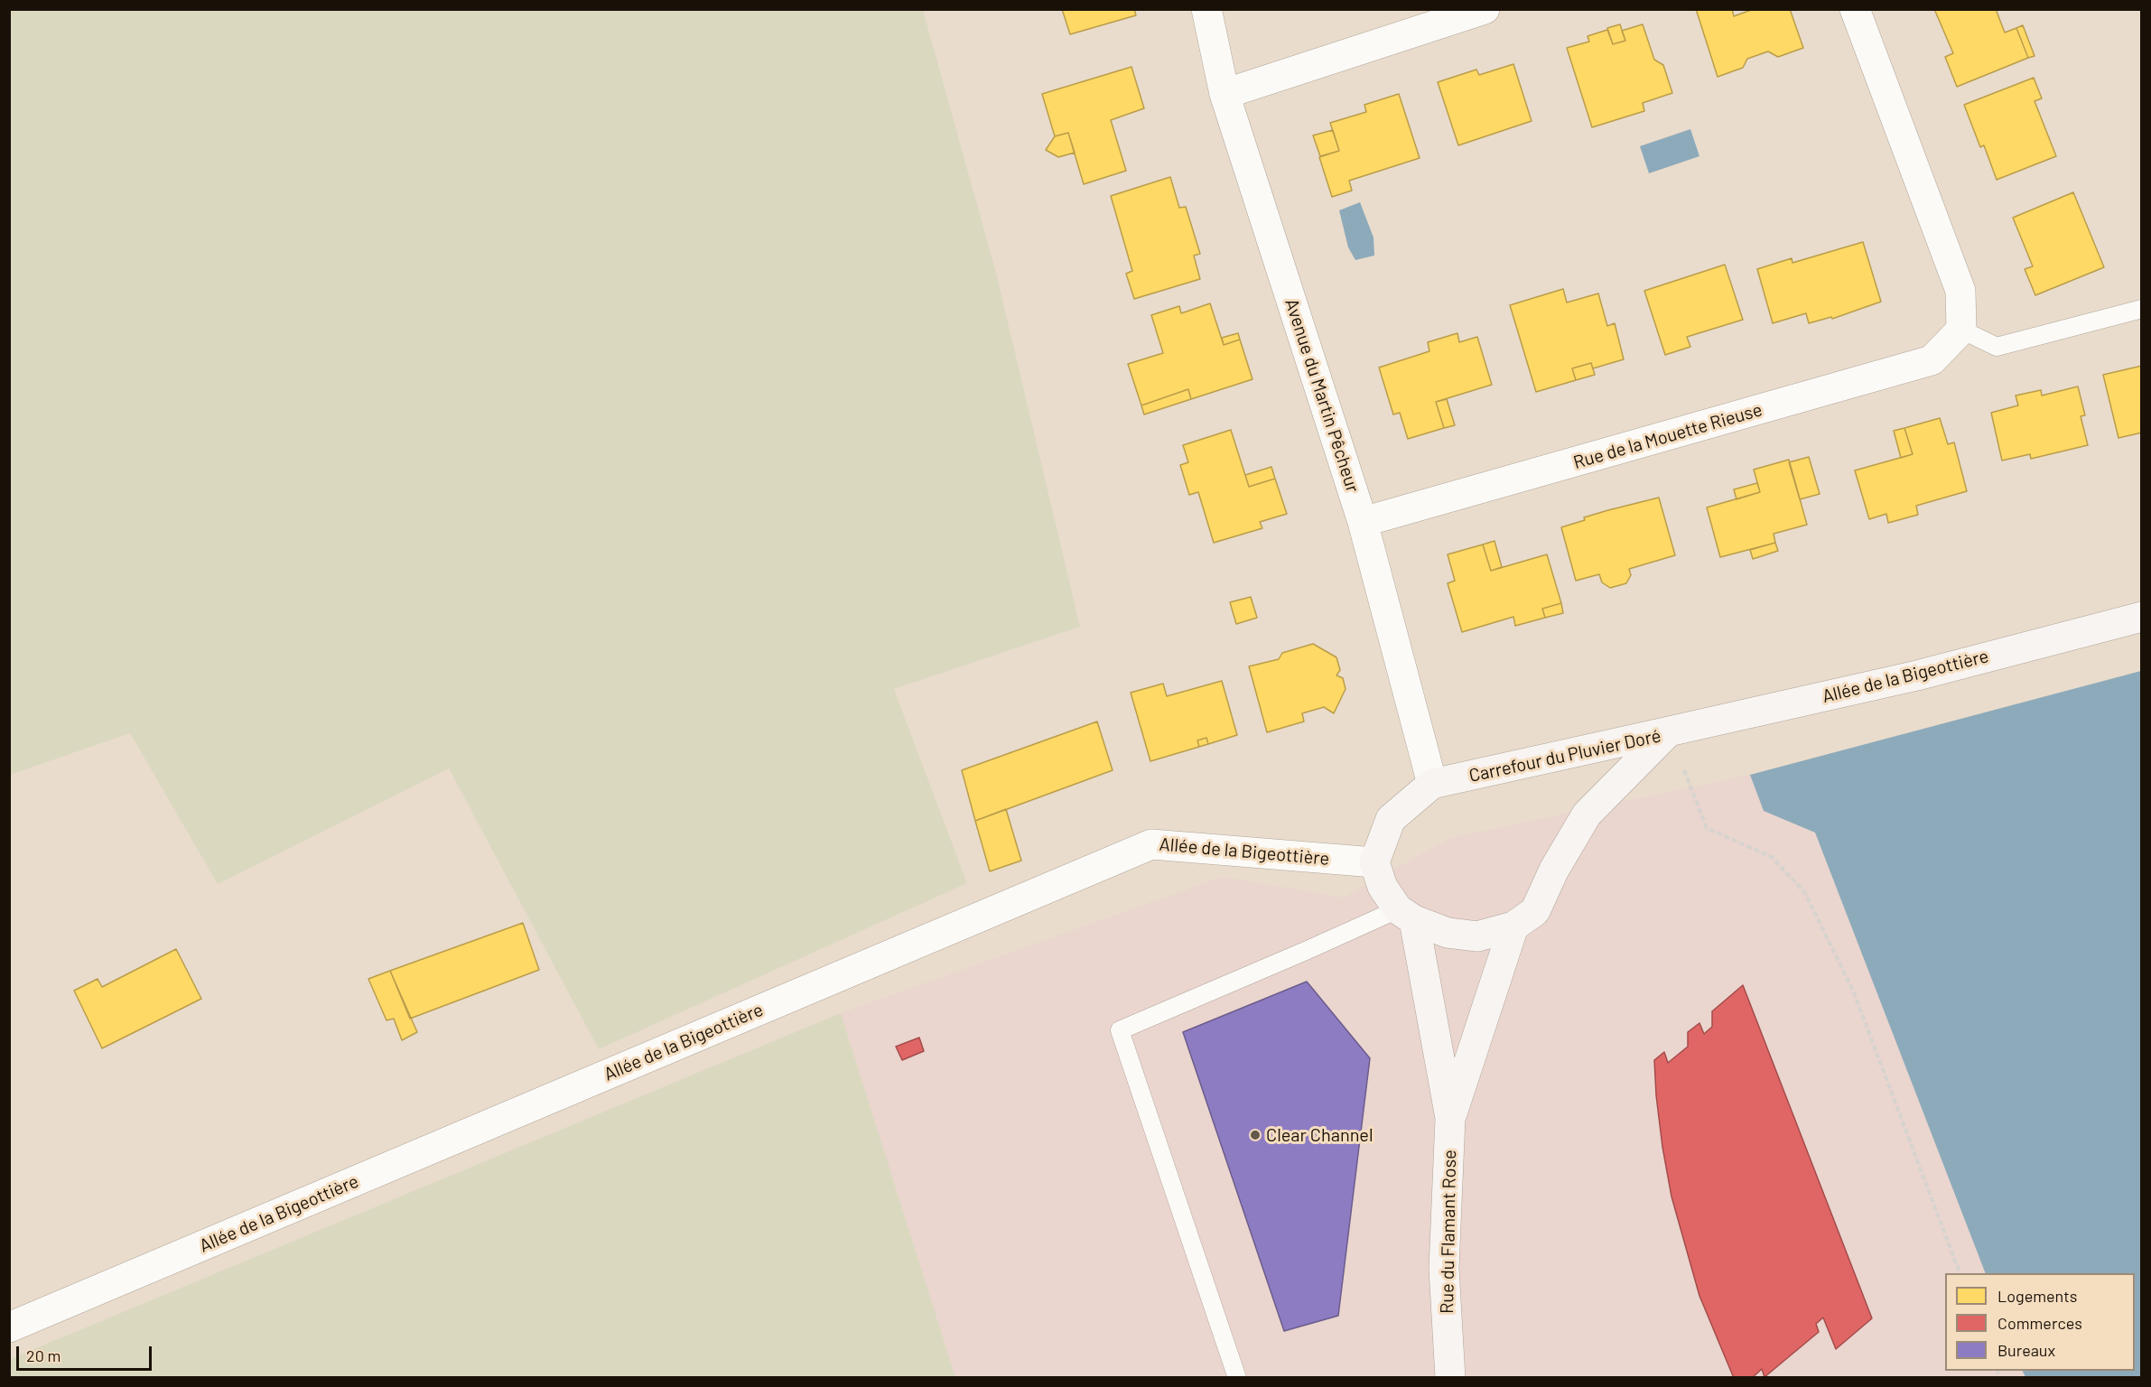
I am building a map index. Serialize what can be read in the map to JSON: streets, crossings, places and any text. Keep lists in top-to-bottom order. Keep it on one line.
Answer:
{"streets":{"main road":["Allée de la Bigeottière","Carrefour du Pluvier Doré","Rue du Flamant Rose"],"street":["Avenue du Martin Pêcheur","Rue de la Mouette Rieuse"]},"crossings":[["Avenue du Martin Pêcheur","Rue de la Mouette Rieuse"],["Avenue du Martin Pêcheur","Carrefour du Pluvier Doré"],["Allée de la Bigeottière","Carrefour du Pluvier Doré"],["Carrefour du Pluvier Doré","Rue du Flamant Rose"]],"places":["Clear Channel"],"legend":["Logements","Commerces","Bureaux"],"scale_bar":"20 m"}
